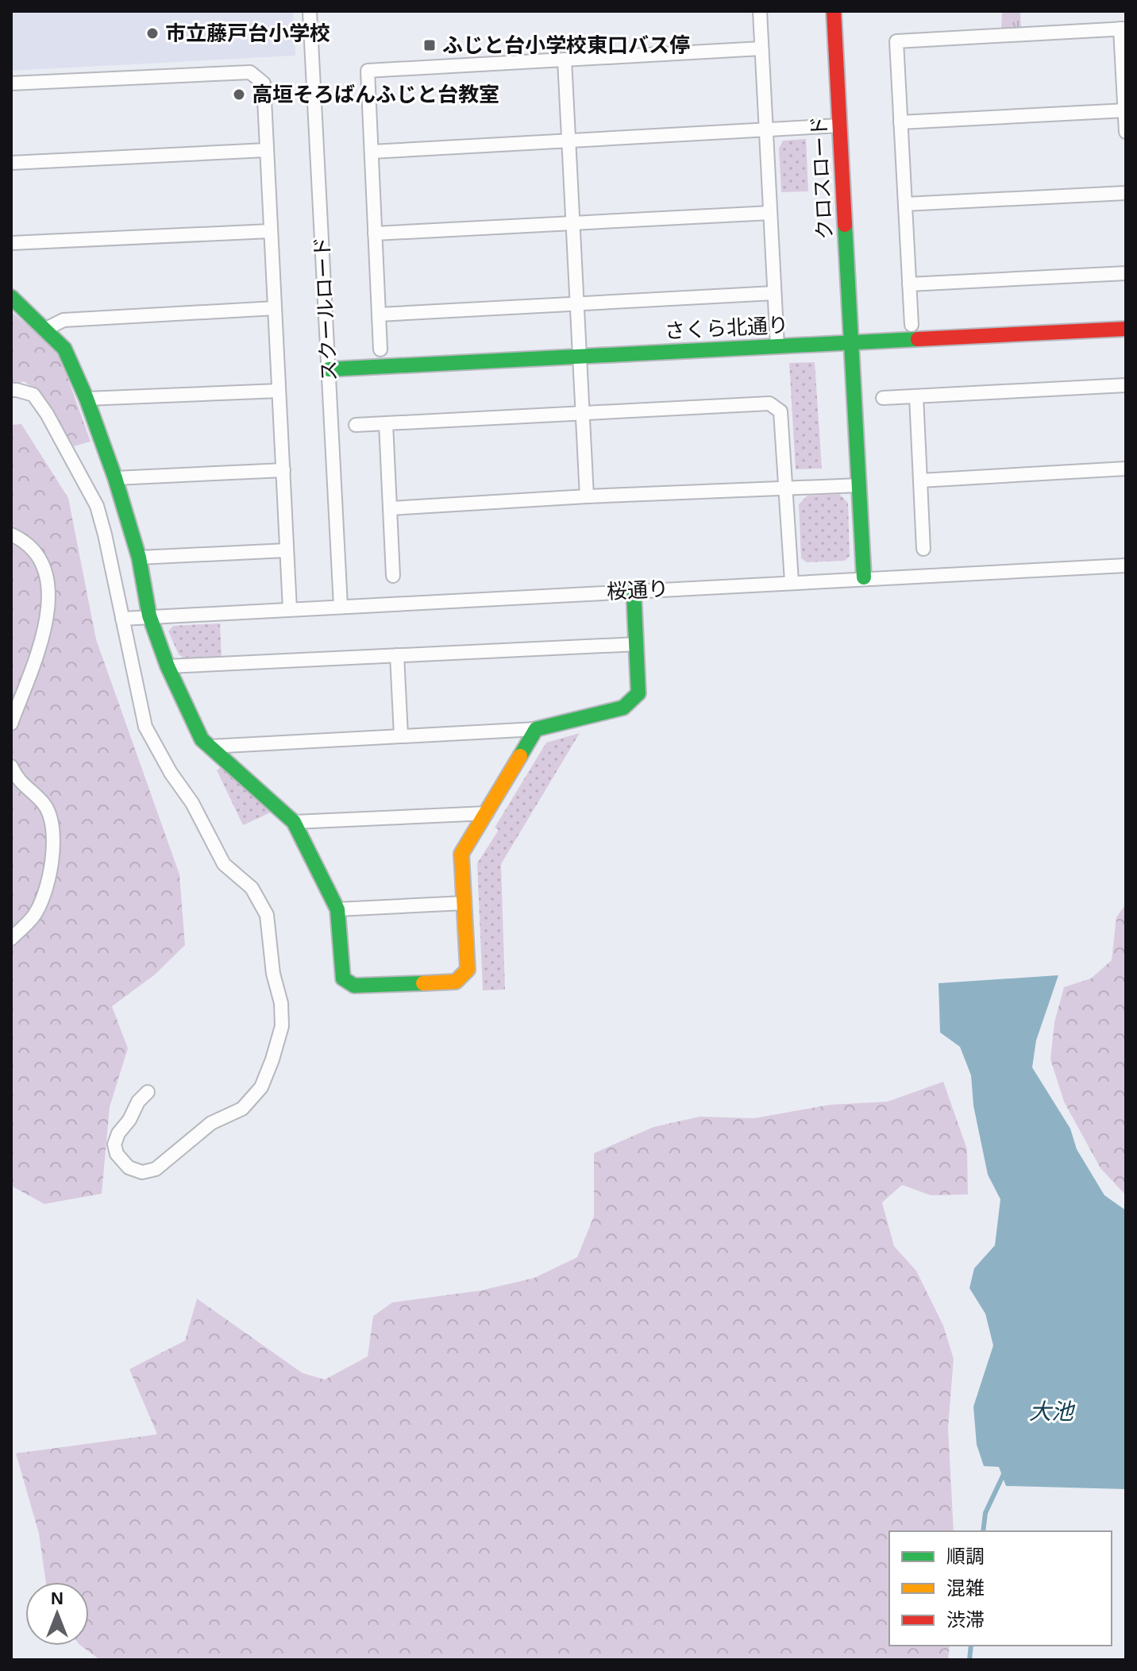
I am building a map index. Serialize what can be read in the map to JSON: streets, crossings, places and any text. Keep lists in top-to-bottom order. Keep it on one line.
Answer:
{"streets":{"street":["クロスロード","スクールロード","さくら北通り","桜通り"]},"crossings":[["クロスロード","さくら北通り"],["クロスロード","桜通り"],["スクールロード","さくら北通り"],["スクールロード","桜通り"]],"water":["大池"],"places":{"other":["市立藤戸台小学校","高垣そろばんふじと台教室"],"transit":["ふじと台小学校東口バス停"]},"legend":["順調","混雑","渋滞"],"north":"top"}
